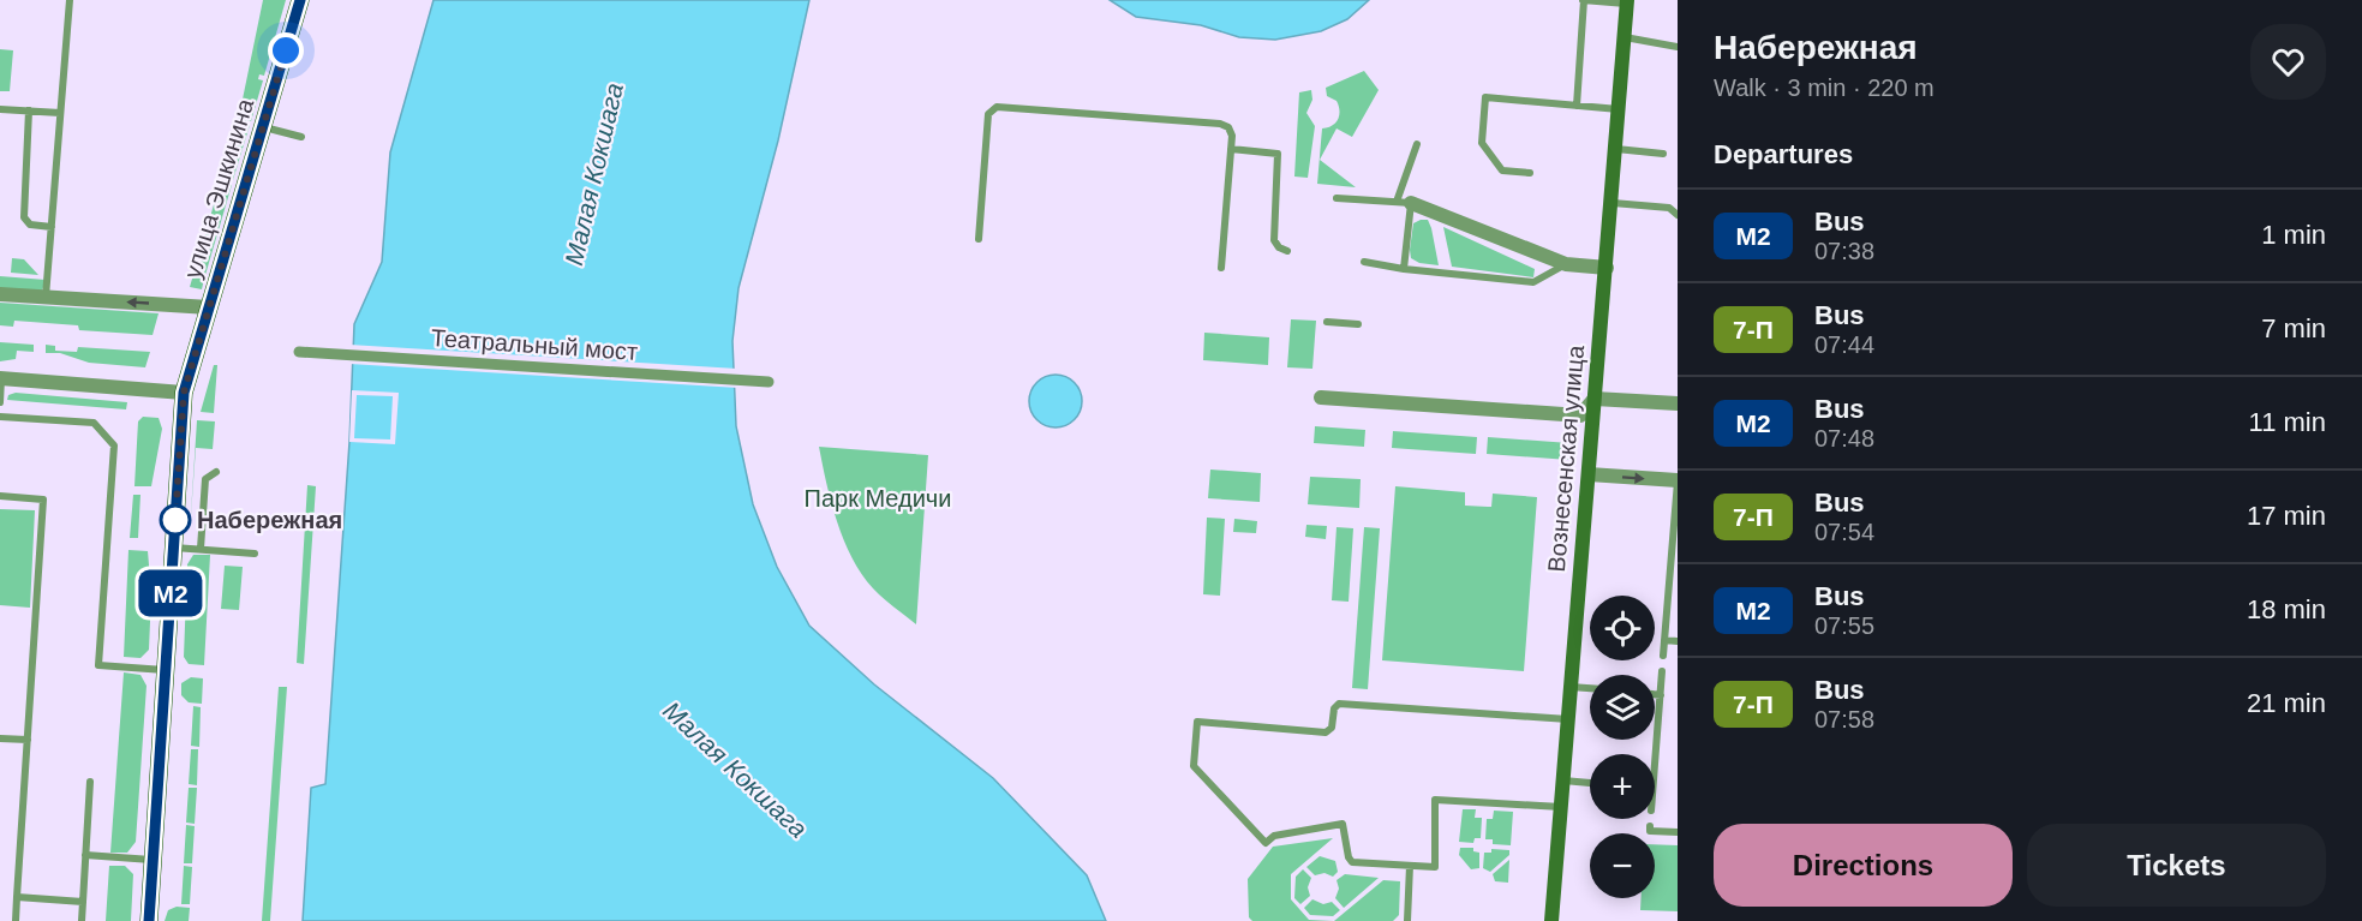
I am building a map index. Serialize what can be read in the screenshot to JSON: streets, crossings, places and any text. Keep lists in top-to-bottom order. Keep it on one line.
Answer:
{"streets":{"main road":["улица Эшкинина","Вознесенская улица"],"street":["Театральный мост"]},"water":["Малая Кокшага"],"parks":["Парк Медичи"],"places":["Набережная"],"lines":["bus line М2"],"page":{"on_map":"М2","heading":[["Набережная","Walk · 3 min · 220 m"],"Departures"],"list":[{"mark":"М2","name":"Bus","note":"07:38","value":"1 min"},{"mark":"7-П","name":"Bus","note":"07:44","value":"7 min"},{"mark":"М2","name":"Bus","note":"07:48","value":"11 min"},{"mark":"7-П","name":"Bus","note":"07:54","value":"17 min"},{"mark":"М2","name":"Bus","note":"07:55","value":"18 min"},{"mark":"7-П","name":"Bus","note":"07:58","value":"21 min"}],"map_buttons":["+","−"],"buttons":["Directions","Tickets"]}}
